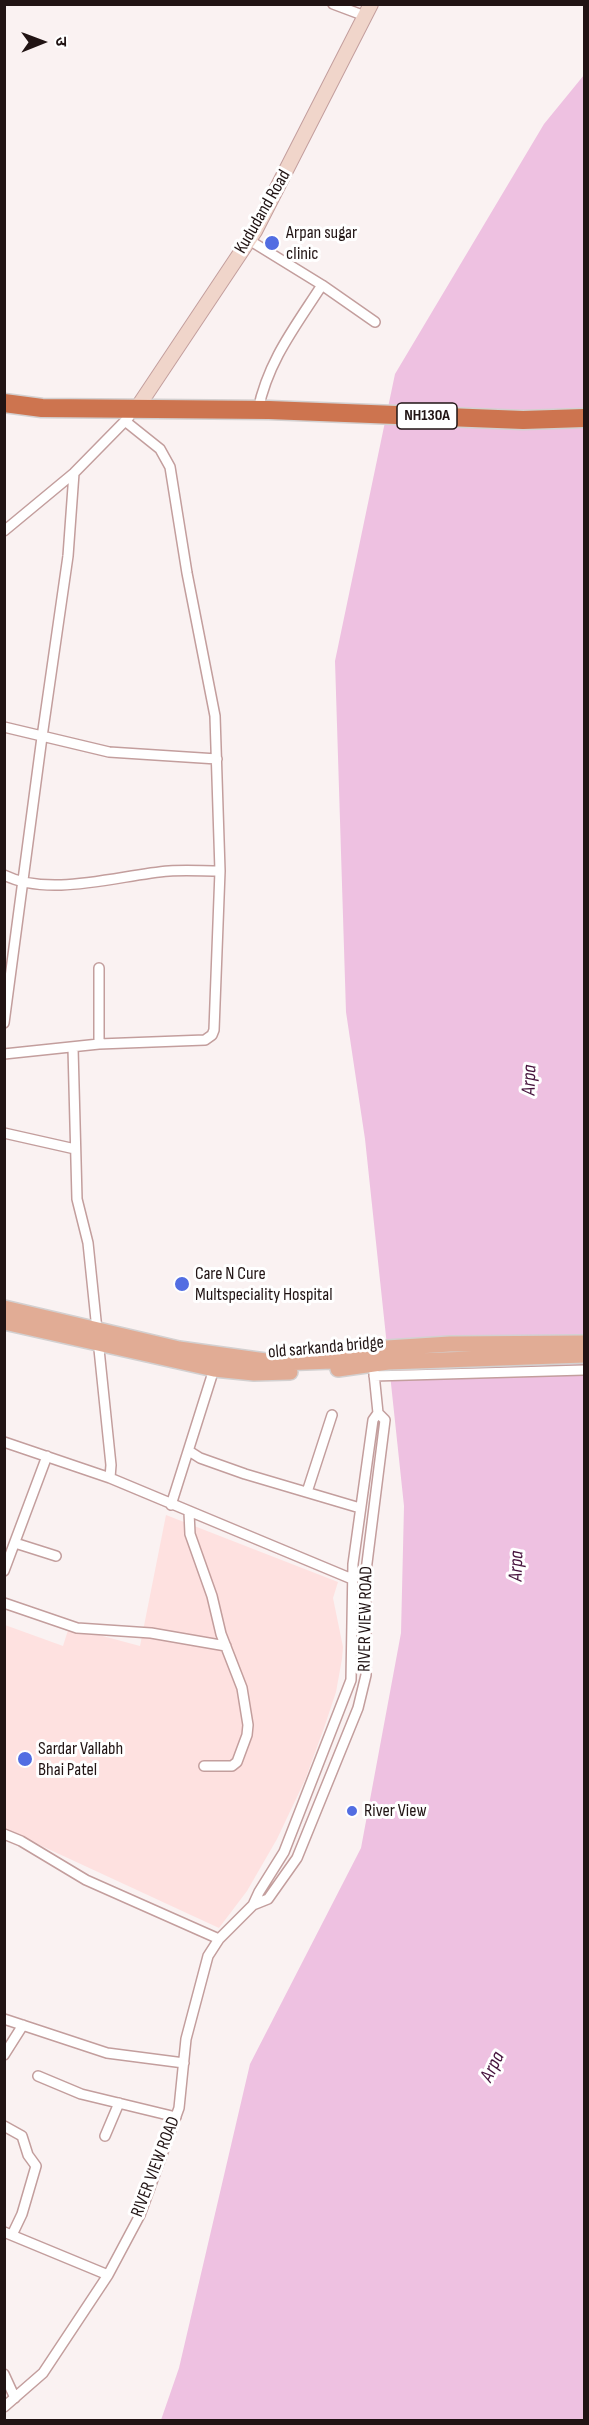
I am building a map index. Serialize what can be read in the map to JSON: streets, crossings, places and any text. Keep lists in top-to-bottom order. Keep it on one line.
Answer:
{"streets":{"highway":["NH130A"],"main road":["Kududand Road","old sarkanda bridge"],"street":["RIVER VIEW ROAD"]},"crossings":[["Kududand Road","NH130A"],["old sarkanda bridge","RIVER VIEW ROAD"]],"water":["Arpa"],"places":["Arpan sugar clinic","Care N Cure Multspeciality Hospital","Sardar Vallabh Bhai Patel","River View"],"north":"right"}
